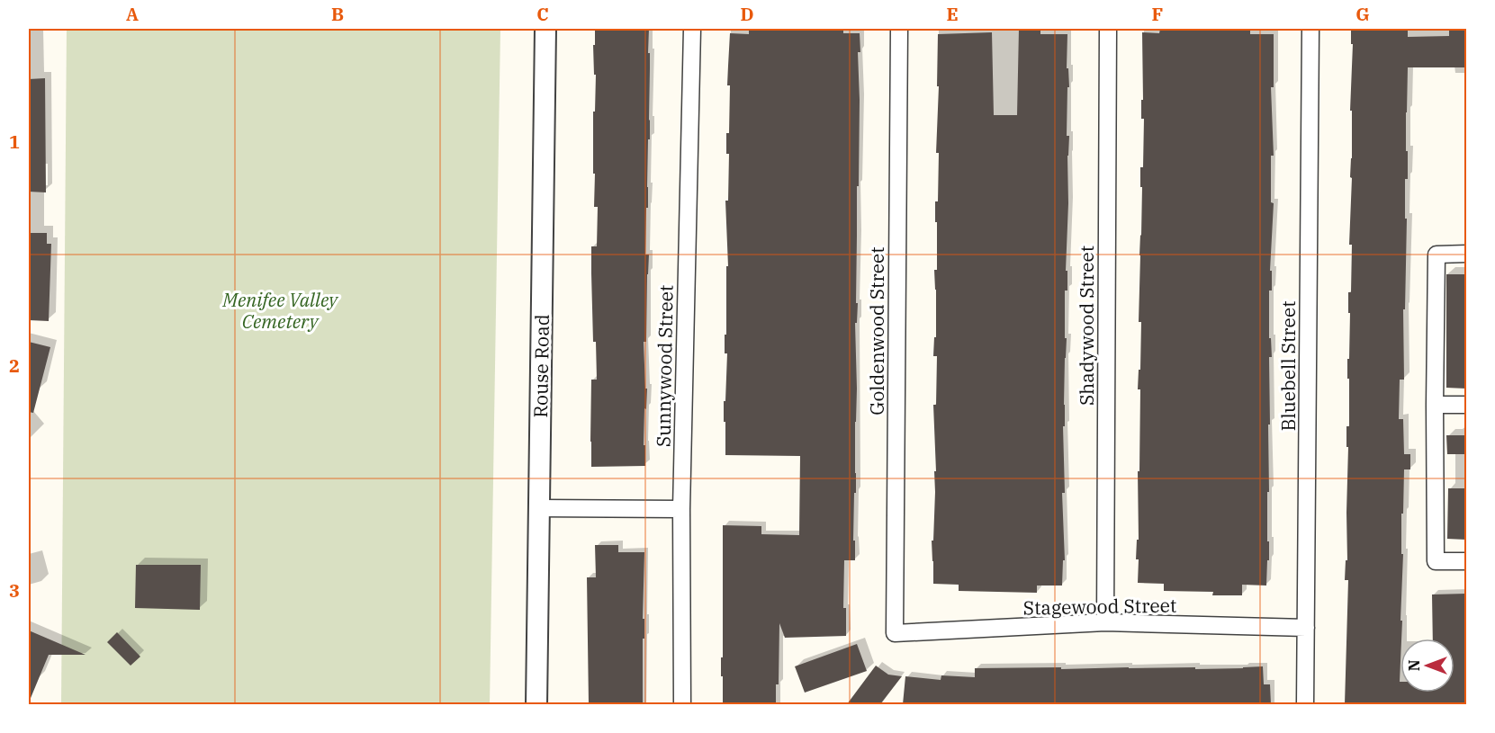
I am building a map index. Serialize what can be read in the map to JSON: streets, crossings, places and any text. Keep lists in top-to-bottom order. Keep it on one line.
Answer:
{"streets":{"street":["Shadywood Street","Goldenwood Street","Rouse Road","Sunnywood Street","Bluebell Street","Stagewood Street"]},"crossings":[["Shadywood Street","Stagewood Street"],["Goldenwood Street","Stagewood Street"],["Bluebell Street","Stagewood Street"]],"parks":["Menifee Valley Cemetery"],"north":"left","grid":{"columns":["A","B","C","D","E","F","G"],"rows":["1","2","3"]}}
